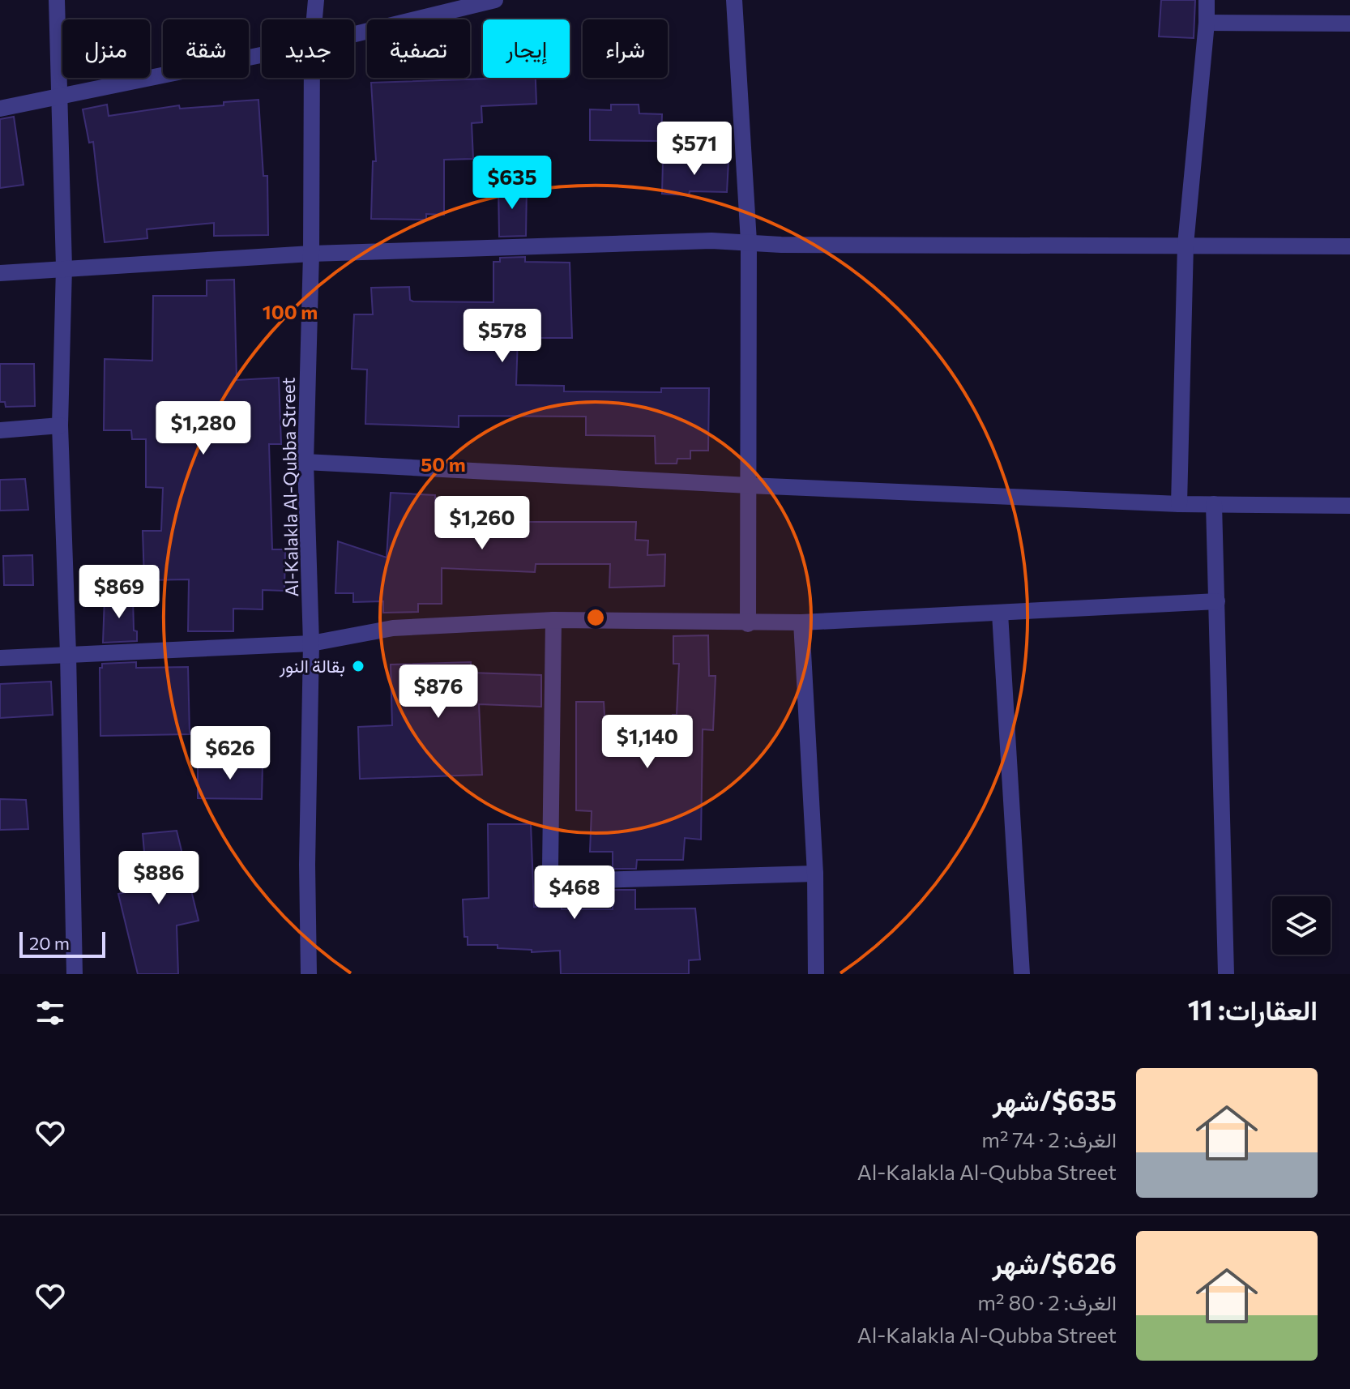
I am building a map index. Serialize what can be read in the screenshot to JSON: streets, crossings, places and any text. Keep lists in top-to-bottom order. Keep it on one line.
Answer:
{"streets":{"street":["Al-Kalakla Al-Qubba Street"]},"places":["بقالة النور"],"scale_bar":"20 m","page":{"chip":["شراء","إيجار","تصفية","جديد","شقة","منزل"],"price":["$571","$635","$578","$1,280","$1,260","$869","$876","$1,140","$626","$886","$468"],"scale":"20 m","heading":"العقارات: 11","list":[{"name":"$635/شهر","note":"الغرف: 2 · 74 m² · Al-Kalakla Al-Qubba Street"},{"name":"$626/شهر","note":"الغرف: 2 · 80 m² · Al-Kalakla Al-Qubba Street"}]},"rings":["100 m","50 m"]}
